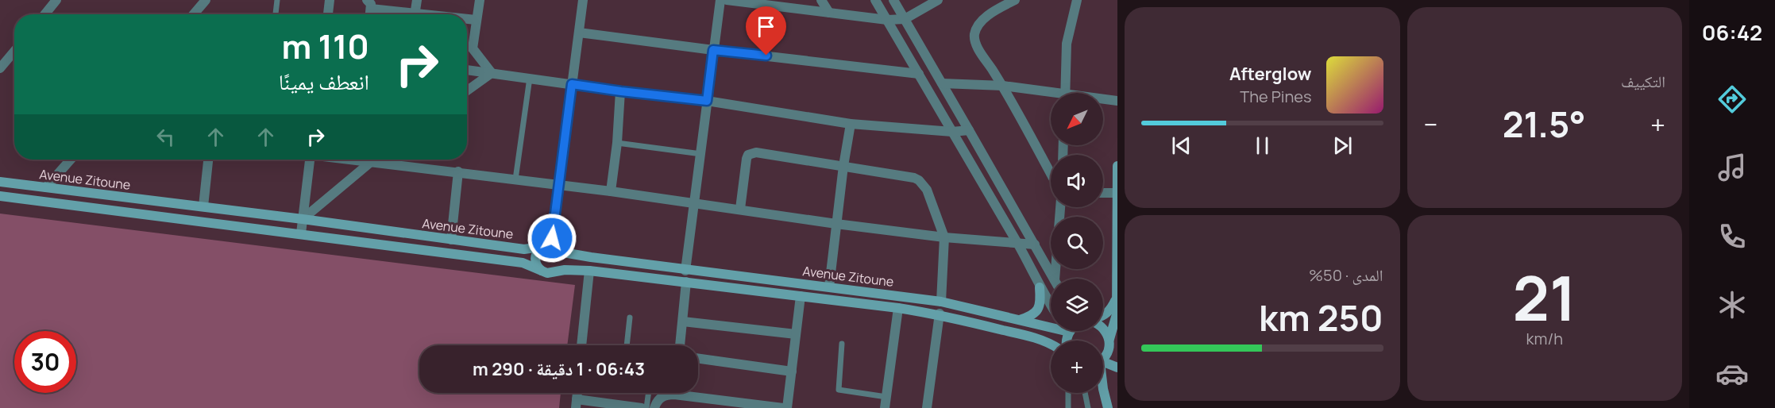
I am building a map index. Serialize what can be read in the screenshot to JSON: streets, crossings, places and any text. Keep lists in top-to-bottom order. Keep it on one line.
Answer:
{"streets":{"main road":["Avenue Zitoune"]},"north":"bottom left","page":{"tabs":"06:42","tile":["التكييف",["21","km/h"],["المدى · 50%","250 km"]],"turn":["110 m","انعطف يمينًا"],"song":["Afterglow","The Pines"],"map_buttons":"+","heat":["−","21.5°","+"],"limit":"30","trip":"06:43 · 1 دقيقة · 290 m"}}
